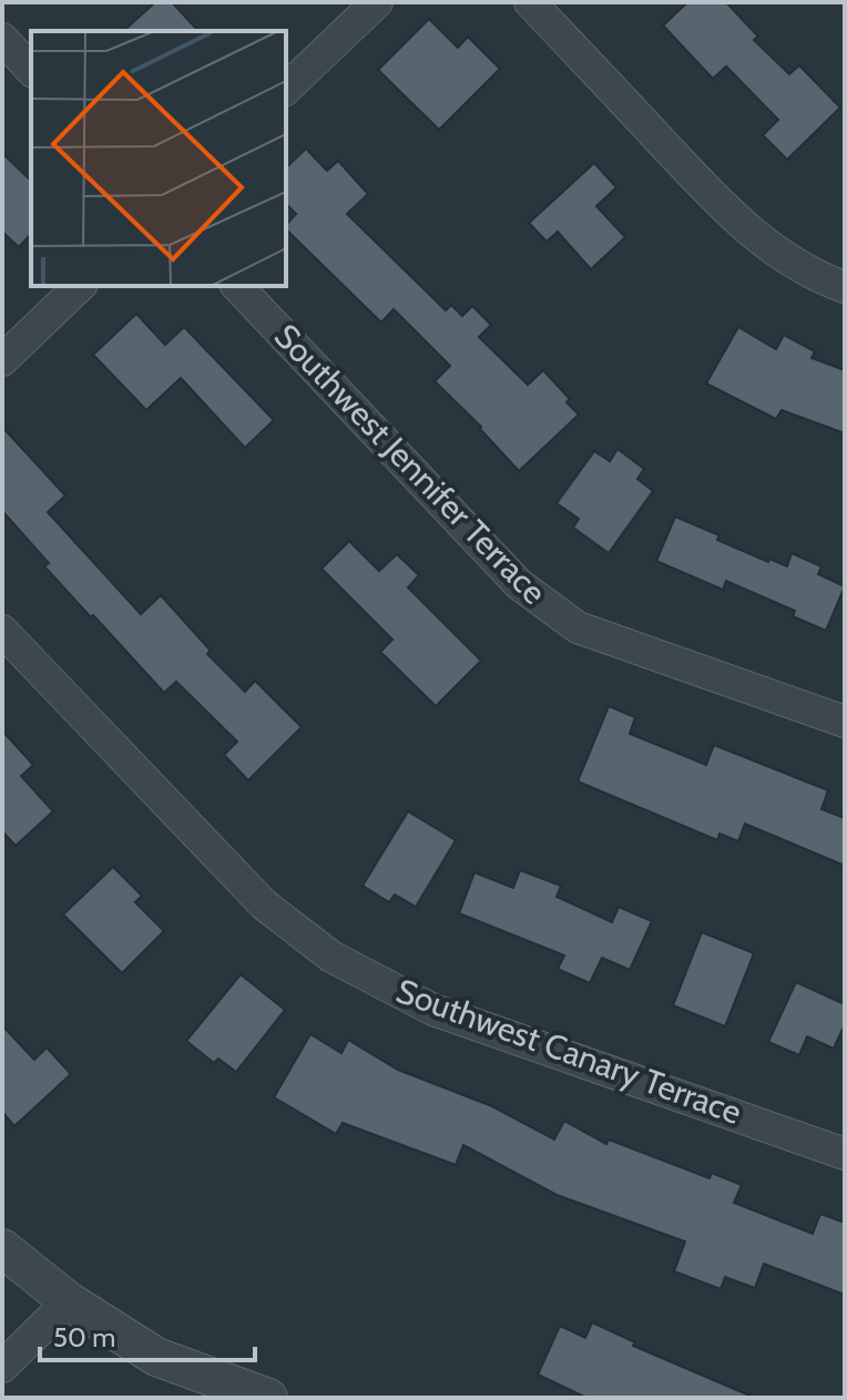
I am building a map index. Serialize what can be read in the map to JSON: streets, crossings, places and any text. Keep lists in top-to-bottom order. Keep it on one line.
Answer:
{"streets":{"street":["Southwest Jennifer Terrace","Southwest Canary Terrace"]},"scale_bar":"50 m"}
